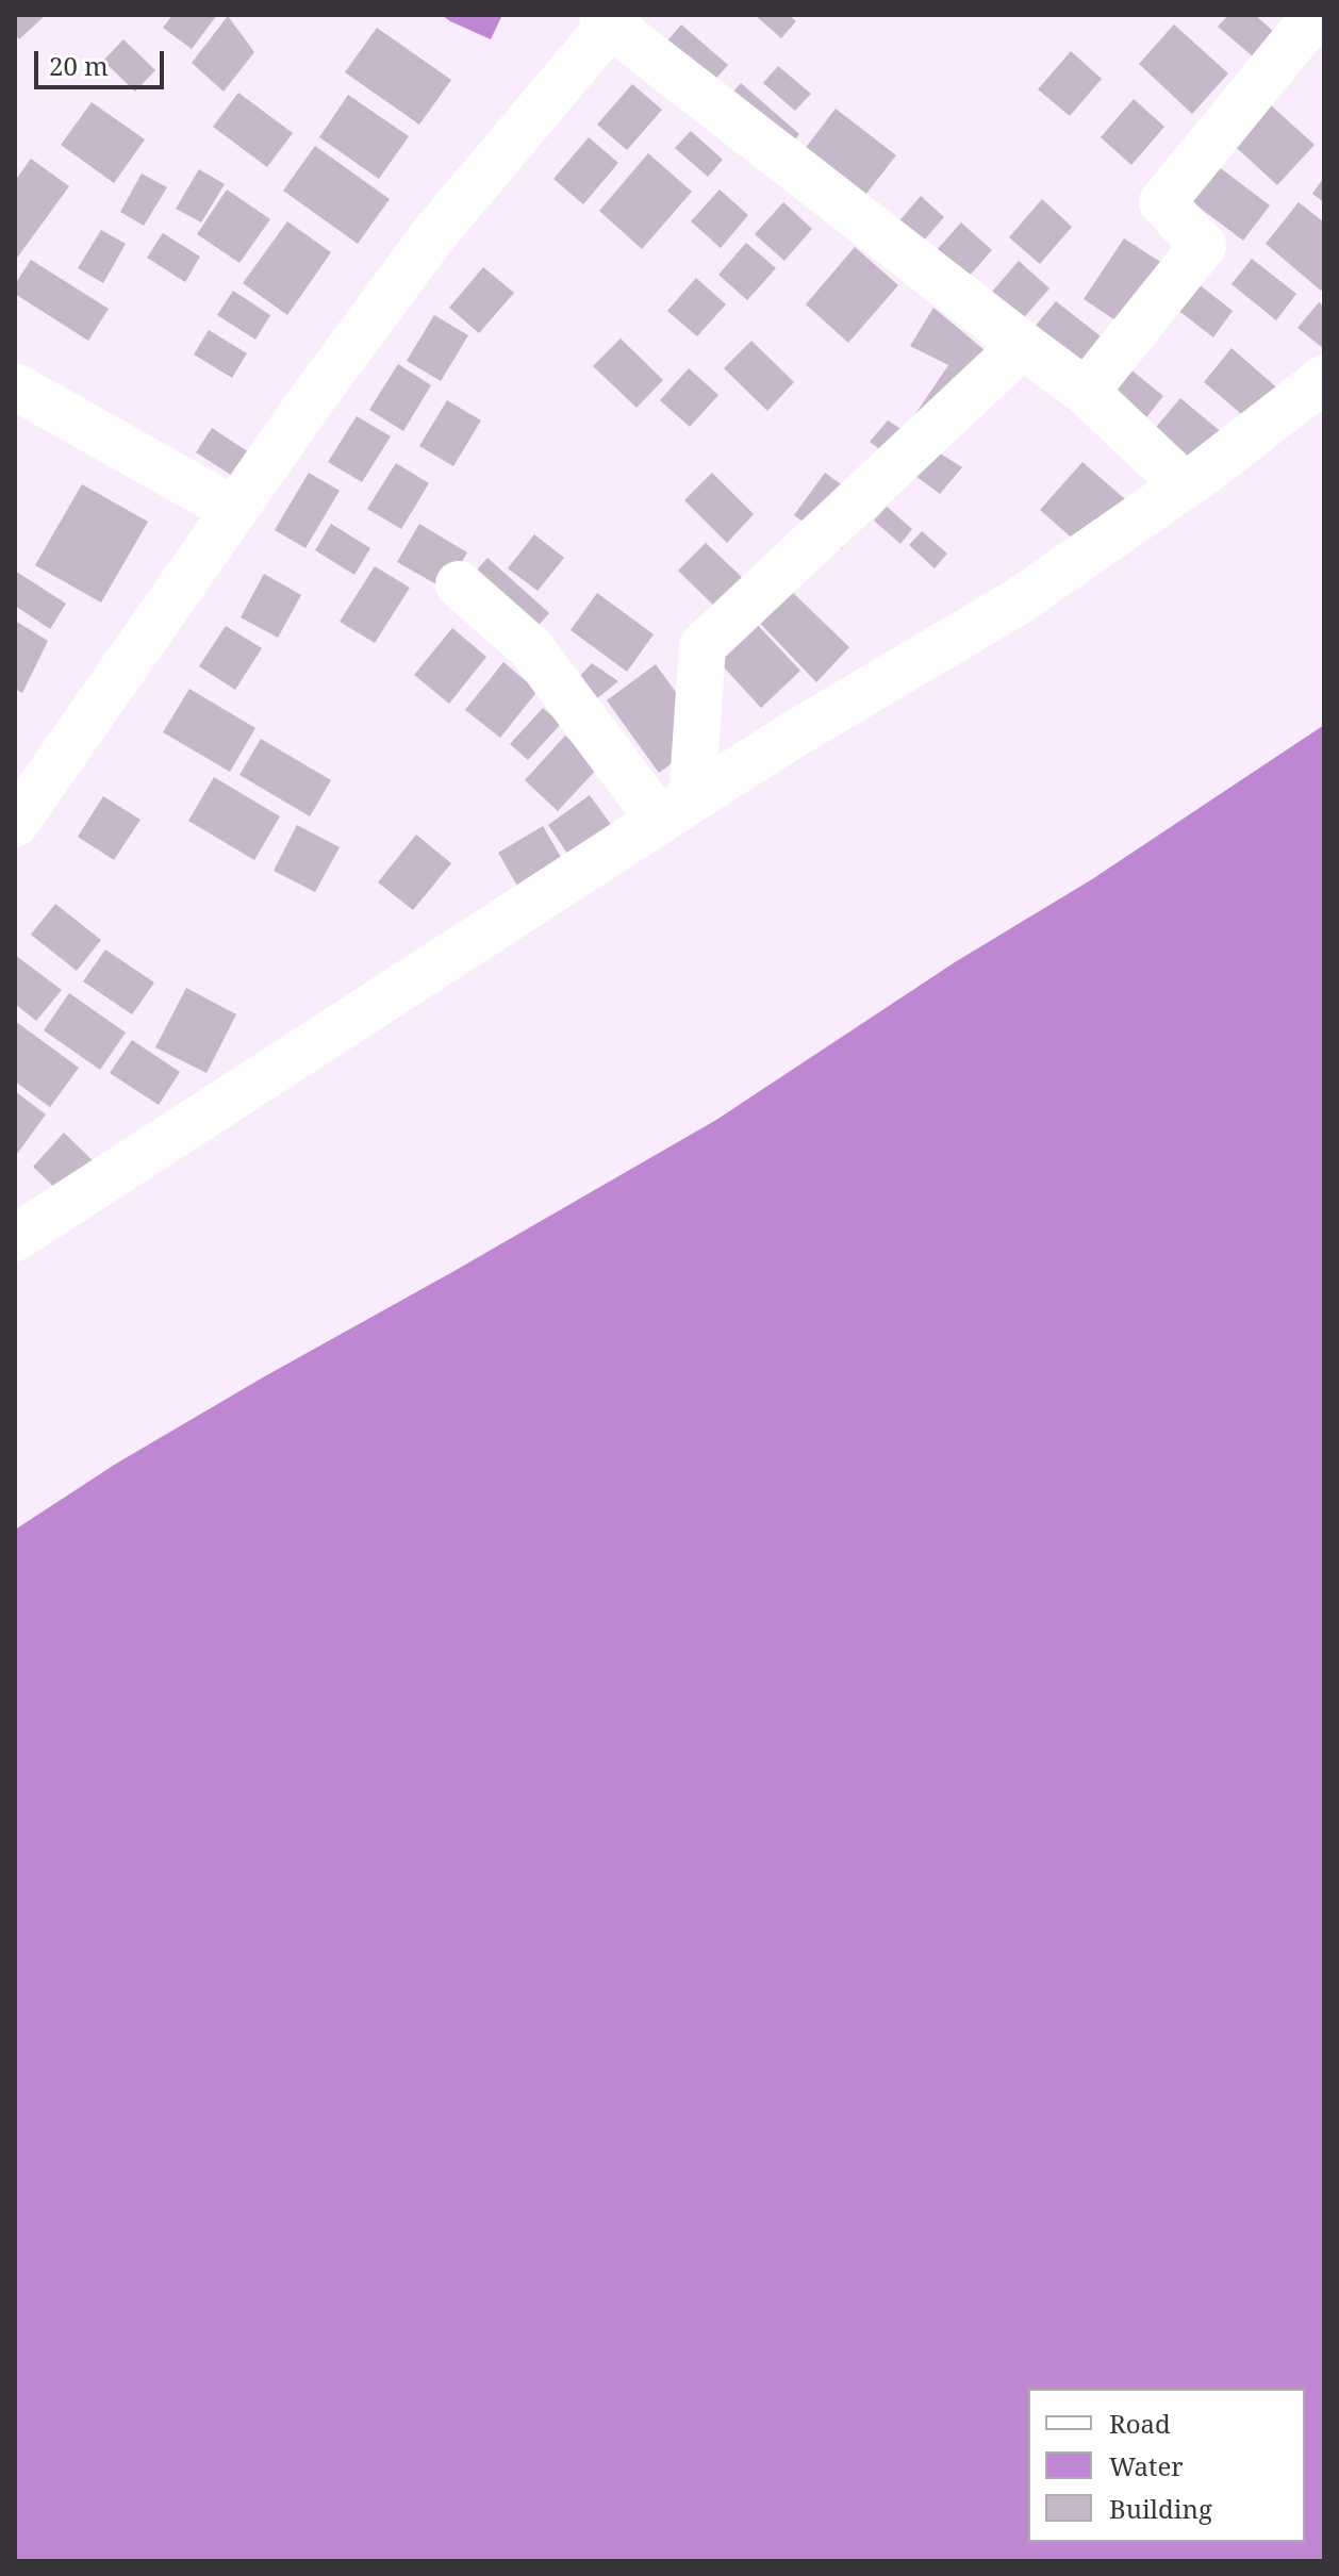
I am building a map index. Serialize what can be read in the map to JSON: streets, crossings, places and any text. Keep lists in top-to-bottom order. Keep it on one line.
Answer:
{"legend":["Road","Water","Building"],"scale_bar":"20 m"}
